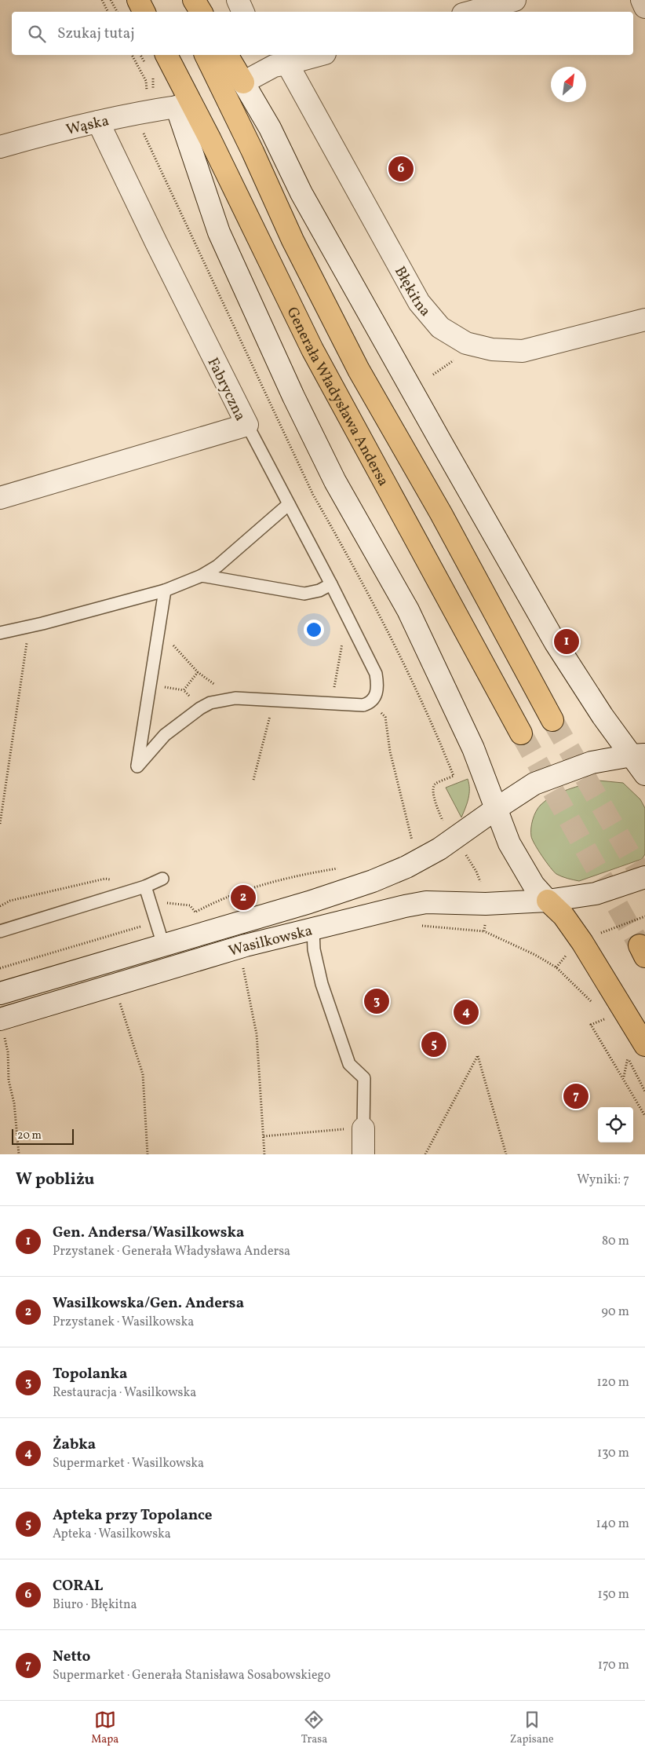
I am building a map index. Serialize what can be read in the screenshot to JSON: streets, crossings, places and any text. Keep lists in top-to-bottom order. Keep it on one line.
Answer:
{"streets":{"highway":["Generała Władysława Andersa"],"main road":["Wąska","Błękitna","Fabryczna","Wasilkowska"]},"crossings":[["Wąska","Fabryczna"]],"scale_bar":"20 m","north":"top right","page":{"search":"Szukaj tutaj","pins":["6","1","2","3","4","5","7"],"scale":"20 m","heading":["W pobliżu","Wyniki: 7"],"list":[{"mark":"1","name":"Gen. Andersa/Wasilkowska","note":"Przystanek · Generała Władysława Andersa","value":"80 m"},{"mark":"2","name":"Wasilkowska/Gen. Andersa","note":"Przystanek · Wasilkowska","value":"90 m"},{"mark":"3","name":"Topolanka","note":"Restauracja · Wasilkowska","value":"120 m"},{"mark":"4","name":"Żabka","note":"Supermarket · Wasilkowska","value":"130 m"},{"mark":"5","name":"Apteka przy Topolance","note":"Apteka · Wasilkowska","value":"140 m"},{"mark":"6","name":"CORAL","note":"Biuro · Błękitna","value":"150 m"},{"mark":"7","name":"Netto","note":"Supermarket · Generała Stanisława Sosabowskiego","value":"170 m"}],"nav":["Mapa","Trasa","Zapisane"]}}
